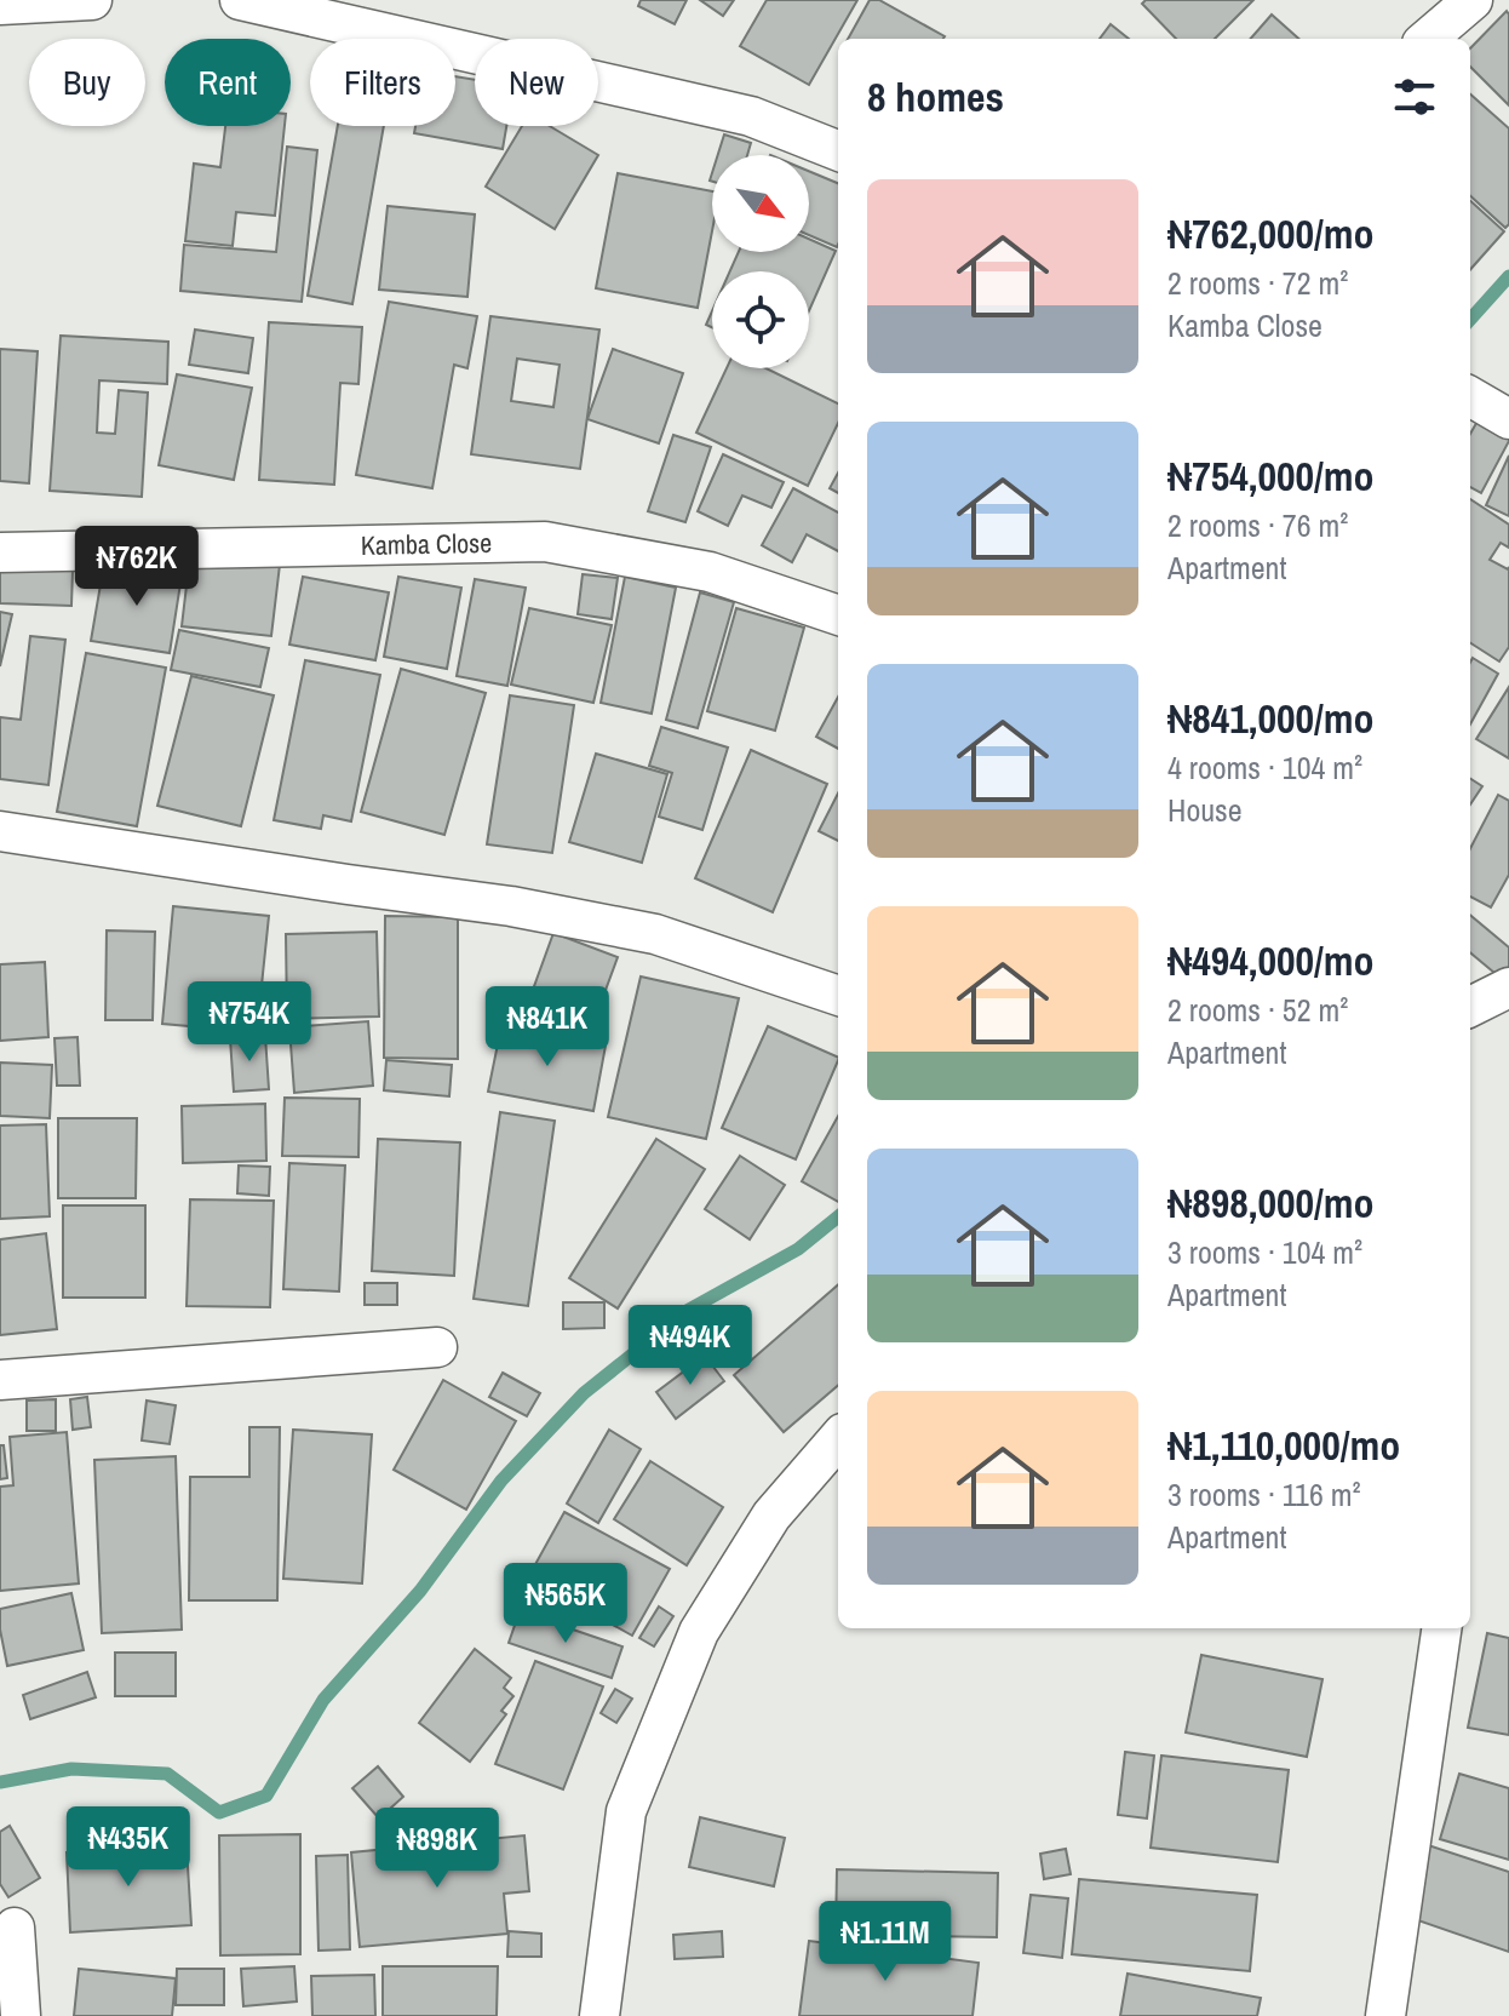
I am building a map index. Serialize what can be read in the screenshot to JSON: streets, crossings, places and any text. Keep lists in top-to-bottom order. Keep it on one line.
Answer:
{"streets":{"street":["Kamba Close"]},"north":"bottom right","page":{"chip":["Buy","Rent","Filters","New"],"heading":"8 homes","list":[{"name":"₦762,000/mo","note":"2 rooms · 72 m² · Kamba Close"},{"name":"₦754,000/mo","note":"2 rooms · 76 m² · Apartment"},{"name":"₦841,000/mo","note":"4 rooms · 104 m² · House"},{"name":"₦494,000/mo","note":"2 rooms · 52 m² · Apartment"},{"name":"₦898,000/mo","note":"3 rooms · 104 m² · Apartment"},{"name":"₦1,110,000/mo","note":"3 rooms · 116 m² · Apartment"}],"price":["₦762K","₦754K","₦841K","₦494K","₦565K","₦435K","₦898K","₦1.11M"]}}
